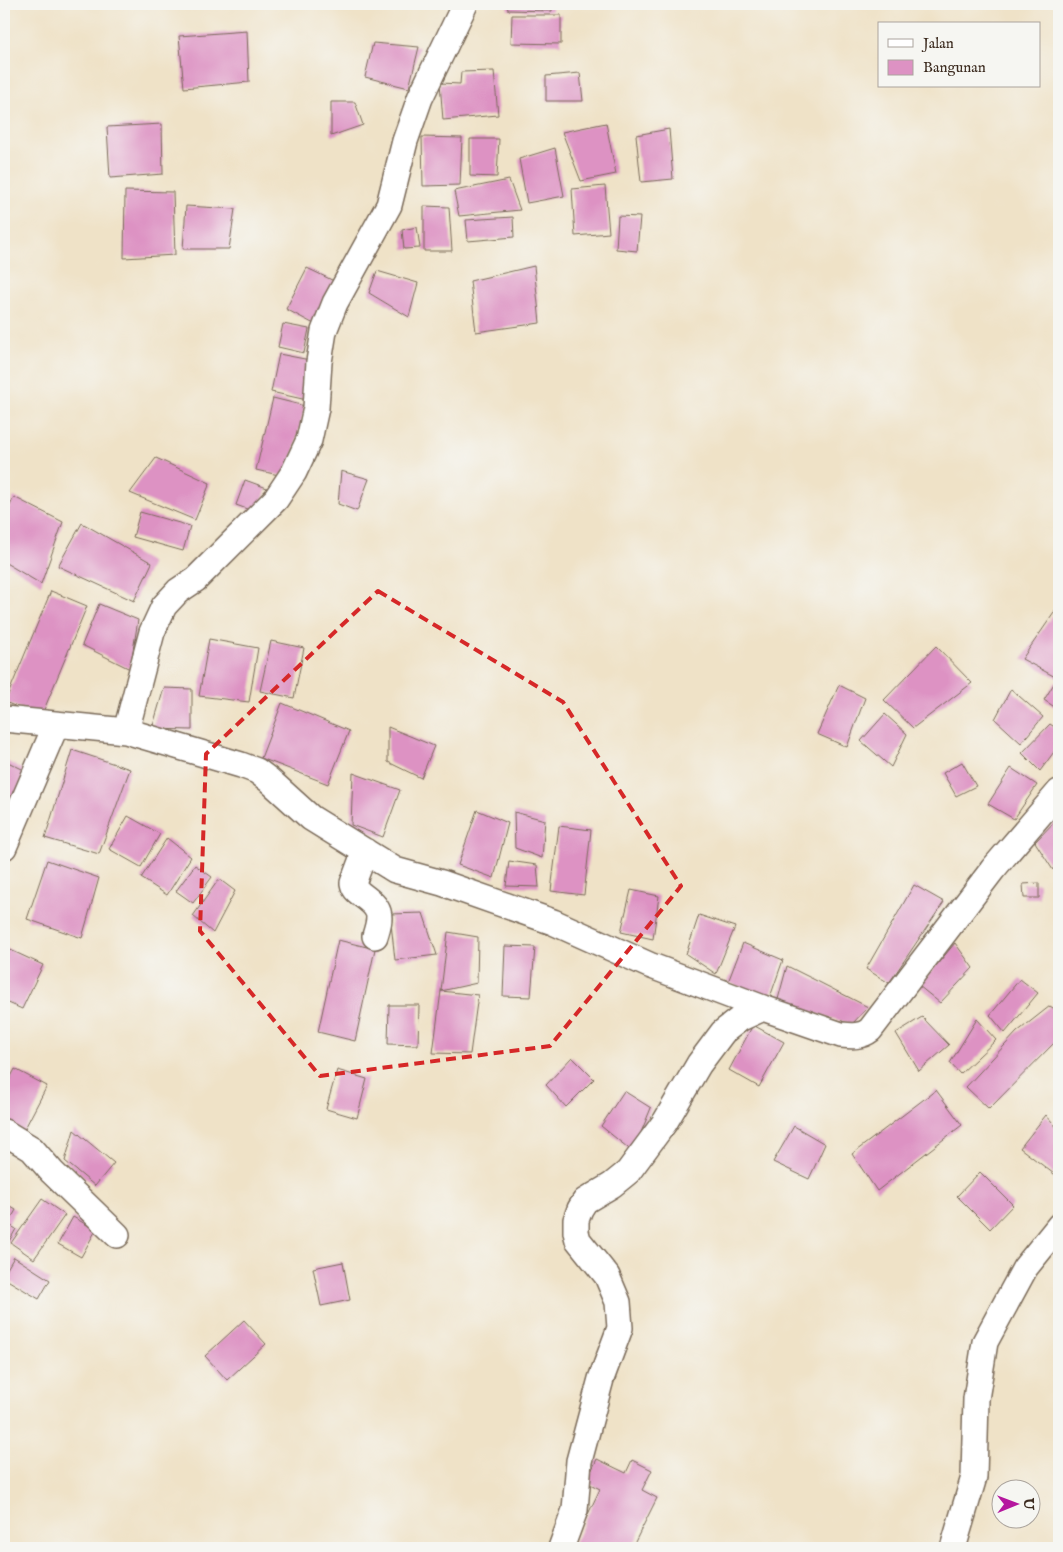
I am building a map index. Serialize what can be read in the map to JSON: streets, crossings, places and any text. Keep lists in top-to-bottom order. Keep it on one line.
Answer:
{"legend":["Jalan","Bangunan"],"north":"right"}
